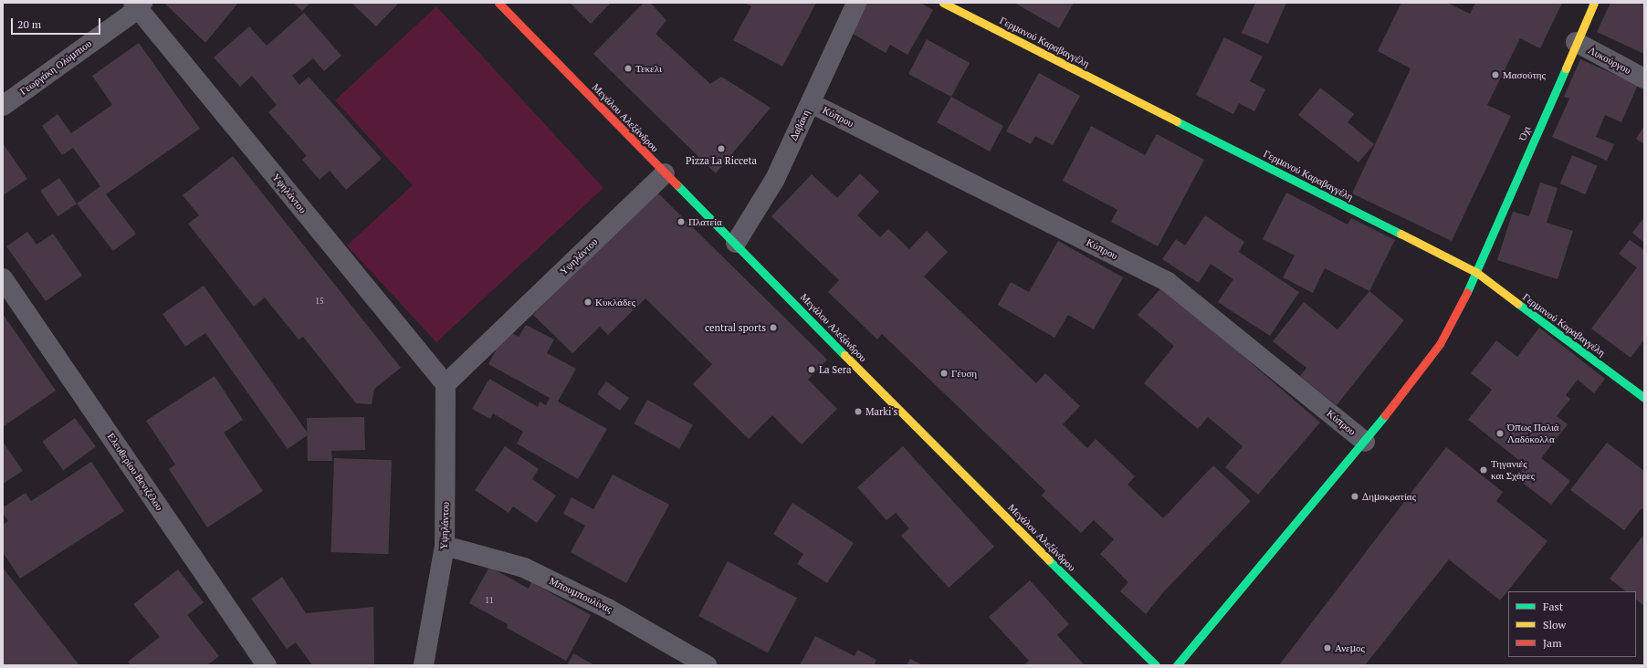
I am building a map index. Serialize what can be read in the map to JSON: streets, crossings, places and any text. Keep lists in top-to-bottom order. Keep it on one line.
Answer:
{"streets":{"street":["Γερμανού Καραβαγγέλη","Λυκούργου","Γεωργάκη Ολύμπιου","Κύπρου","Μεγάλου Αλεξάνδρου","Δαβάκη","Όχι","Υψηλάντου","Ελευθερίου Βενιζέλου","Μπουμπουλίνας"]},"crossings":[["Γερμανού Καραβαγγέλη","Όχι"],["Λυκούργου","Όχι"],["Γεωργάκη Ολύμπιου","Υψηλάντου"],["Κύπρου","Δαβάκη"],["Μεγάλου Αλεξάνδρου","Δαβάκη"],["Μεγάλου Αλεξάνδρου","Υψηλάντου"],["Υψηλάντου","Μπουμπουλίνας"]],"places":["Τεκελι","Μασούτης","Pizza La Ricceta","Πλατεία","Κυκλάδες","central sports","La Sera","Γέυση","Marki's","Όπως Παλιά Λαδόκολλα","Τηγανιές και Σχάρες","Δημοκρατίας","Ανεμος"],"house_numbers":["15","11"],"legend":["Fast","Slow","Jam"],"scale_bar":"20 m"}
